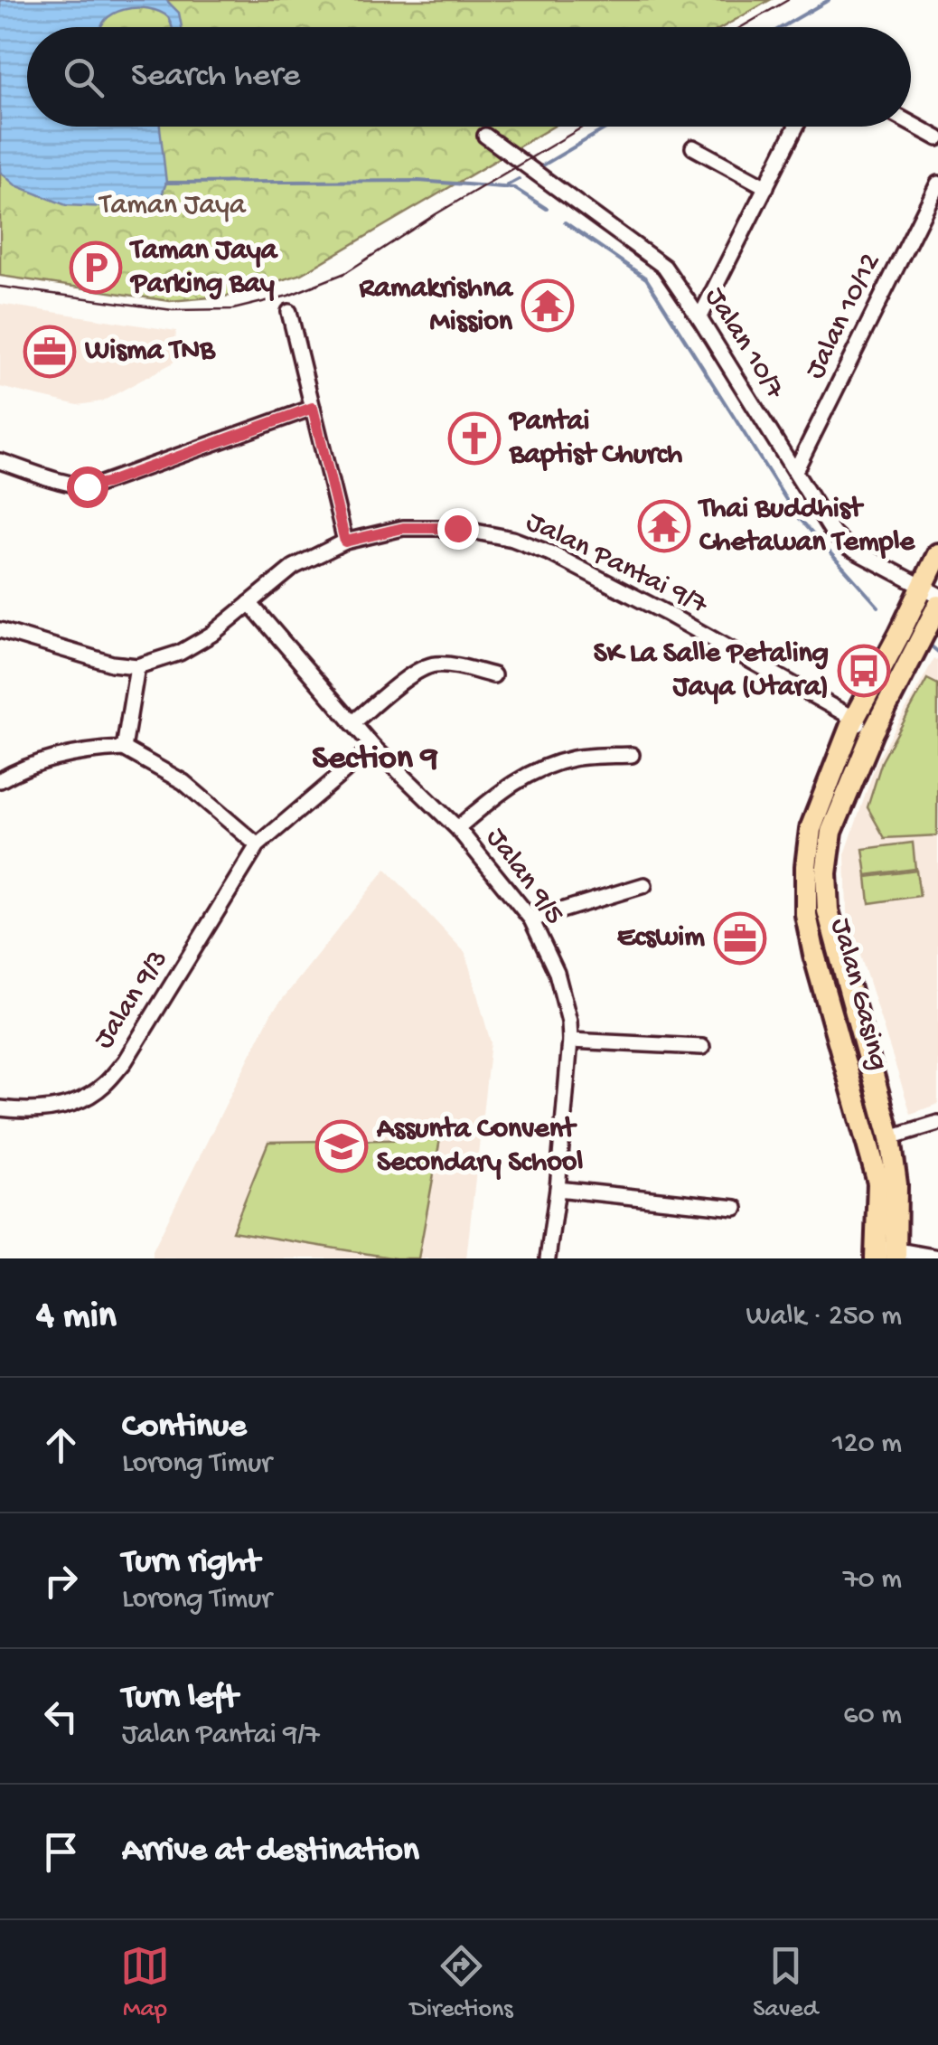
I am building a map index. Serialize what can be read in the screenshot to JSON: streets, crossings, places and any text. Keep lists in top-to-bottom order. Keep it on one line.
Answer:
{"streets":{"main road":["Jalan Gasing"],"street":["Jalan 10/12","Jalan 10/7","Jalan Pantai 9/7","Jalan 9/5","Jalan 9/3"]},"crossings":[["Jalan 10/12","Jalan 10/7"],["Jalan 10/7","Jalan Gasing"],["Jalan Pantai 9/7","Jalan 9/5"],["Jalan Pantai 9/7","Jalan Gasing"],["Jalan 9/5","Jalan 9/3"]],"districts":["Section 9"],"parks":["Taman Jaya"],"places":{"parking":["Taman Jaya Parking Bay"],"temple":["Ramakrishna Mission","Thai Buddhist Chetawan Temple"],"office":["Wisma TNB","Ecswim"],"church":["Pantai Baptist Church"],"bus stop":["SK La Salle Petaling Jaya (Utara)"],"school or university":["Assunta Convent Secondary School"]},"page":{"search":"Search here","heading":["4 min","Walk · 250 m"],"list":[["Continue","Lorong Timur","120 m"],["Turn right","Lorong Timur","70 m"],["Turn left","Jalan Pantai 9/7","60 m"],"Arrive at destination"],"nav":["Map","Directions","Saved"]}}
